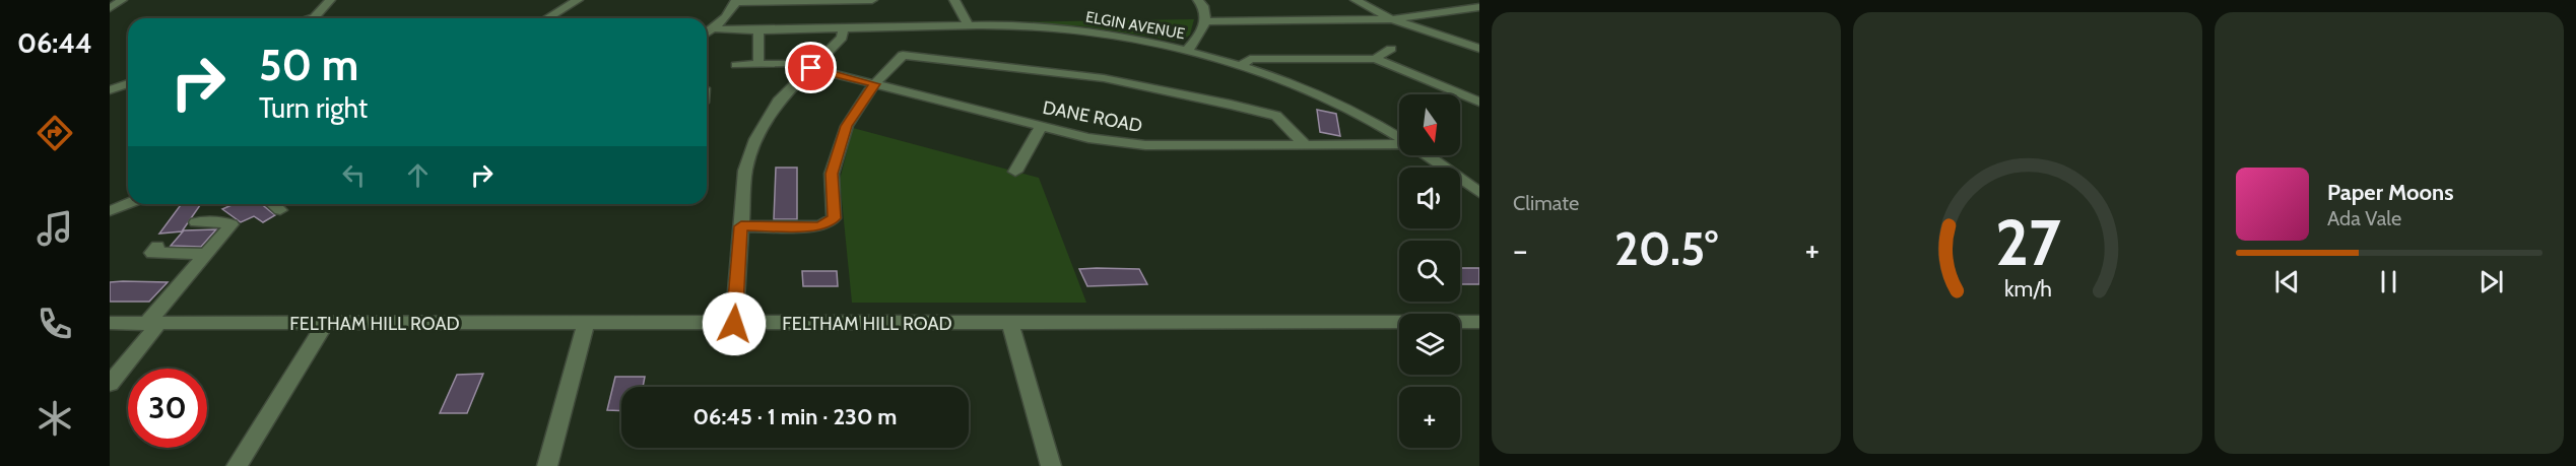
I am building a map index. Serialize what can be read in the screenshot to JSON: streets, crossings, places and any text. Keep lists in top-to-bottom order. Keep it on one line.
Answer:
{"streets":{"street":["ELGIN AVENUE","DANE ROAD","FELTHAM HILL ROAD"]},"north":"bottom","page":{"tabs":"06:44","tile":"Climate","turn":["50 m","Turn right"],"map_buttons":"+","song":["Paper Moons","Ada Vale"],"heat":["−","20.5°","+"],"limit":"30","trip":"06:45 · 1 min · 230 m","gauge":["27","km/h"]}}
